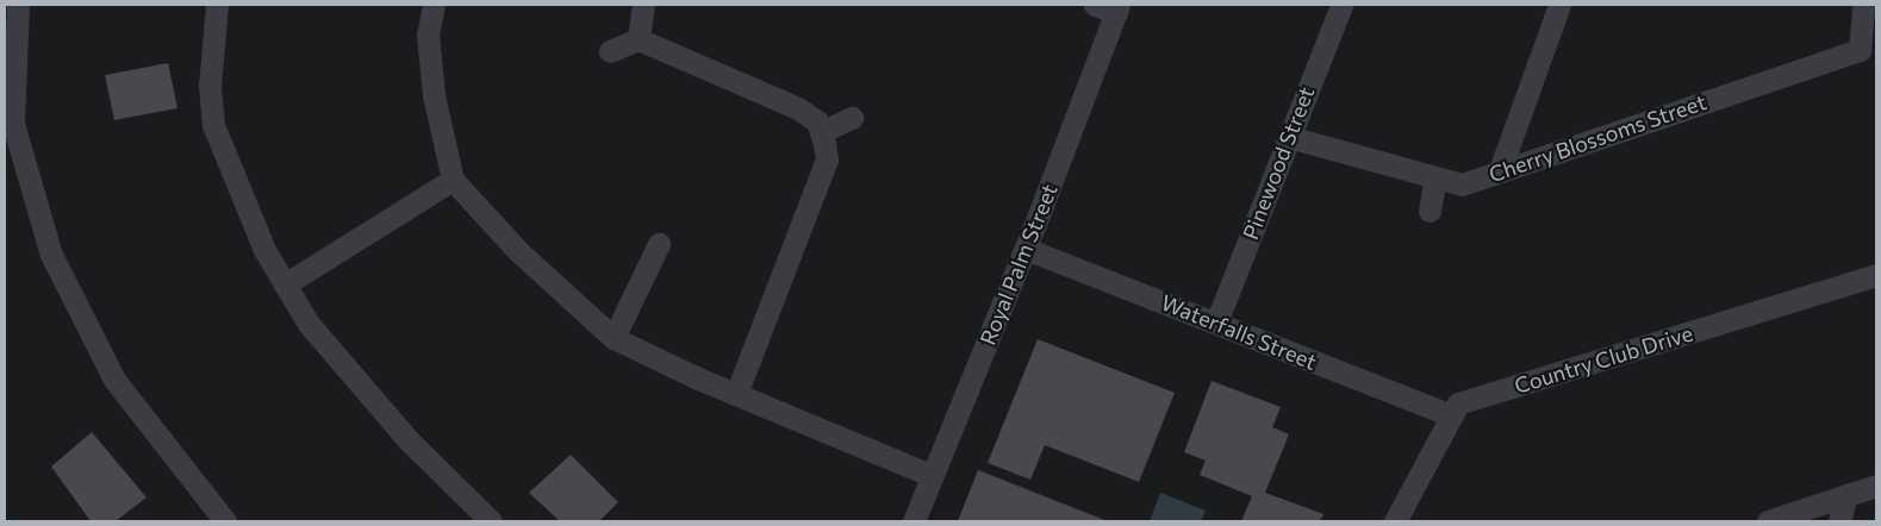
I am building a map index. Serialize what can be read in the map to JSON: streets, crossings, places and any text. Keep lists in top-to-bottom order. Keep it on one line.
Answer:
{"streets":{"street":["Cherry Blossoms Street","Pinewood Street","Royal Palm Street","Waterfalls Street","Country Club Drive"]},"crossings":[["Cherry Blossoms Street","Pinewood Street"],["Pinewood Street","Waterfalls Street"],["Royal Palm Street","Waterfalls Street"],["Waterfalls Street","Country Club Drive"]]}
